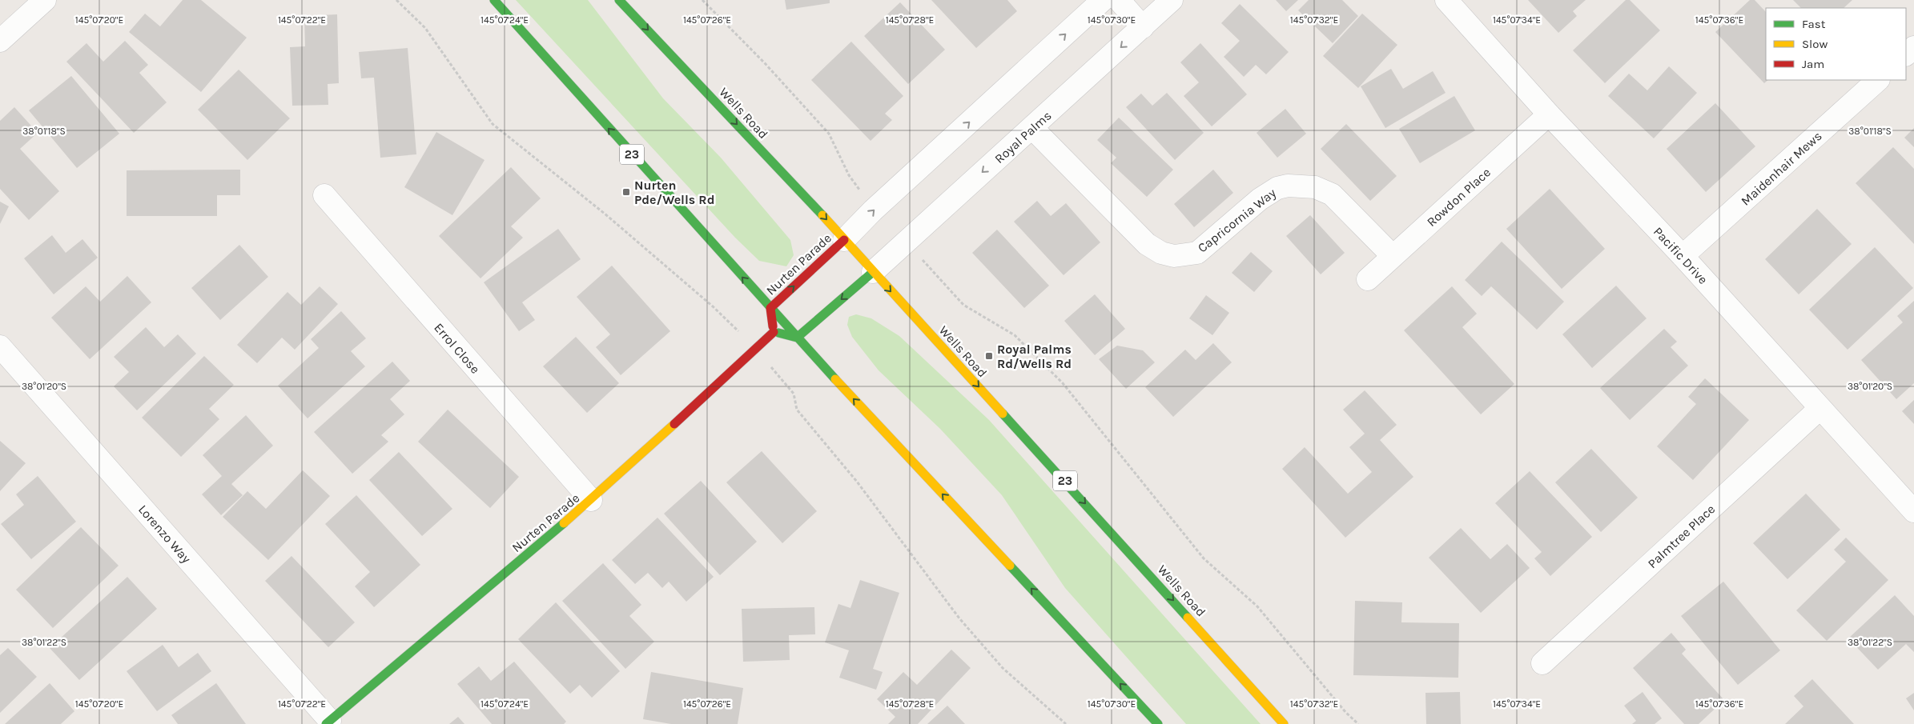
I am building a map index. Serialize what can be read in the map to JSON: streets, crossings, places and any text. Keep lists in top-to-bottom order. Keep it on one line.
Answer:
{"streets":{"main road":["Wells Road","23","Nurten Parade"],"street":["Royal Palms","Maidenhair Mews","Rowdon Place","Capricornia Way","Pacific Drive","Errol Close","Lorenzo Way","Palmtree Place"]},"crossings":[["Wells Road","Royal Palms"],["Wells Road","Nurten Parade"],["Royal Palms","Capricornia Way"],["23","Nurten Parade"],["Maidenhair Mews","Pacific Drive"],["Rowdon Place","Capricornia Way"],["Rowdon Place","Pacific Drive"],["Pacific Drive","Palmtree Place"],["Nurten Parade","Errol Close"],["Nurten Parade","Lorenzo Way"]],"one_way":["Wells Road"],"places":{"transit":["Nurten Pde/Wells Rd","Royal Palms Rd/Wells Rd"]},"legend":["Fast","Slow","Jam"],"coordinates":["145°07'20\"E","145°07'22\"E","145°07'24\"E","145°07'26\"E","145°07'28\"E","145°07'30\"E","145°07'32\"E","145°07'34\"E","145°07'36\"E","38°01'18\"S","38°01'20\"S","38°01'22\"S"]}
